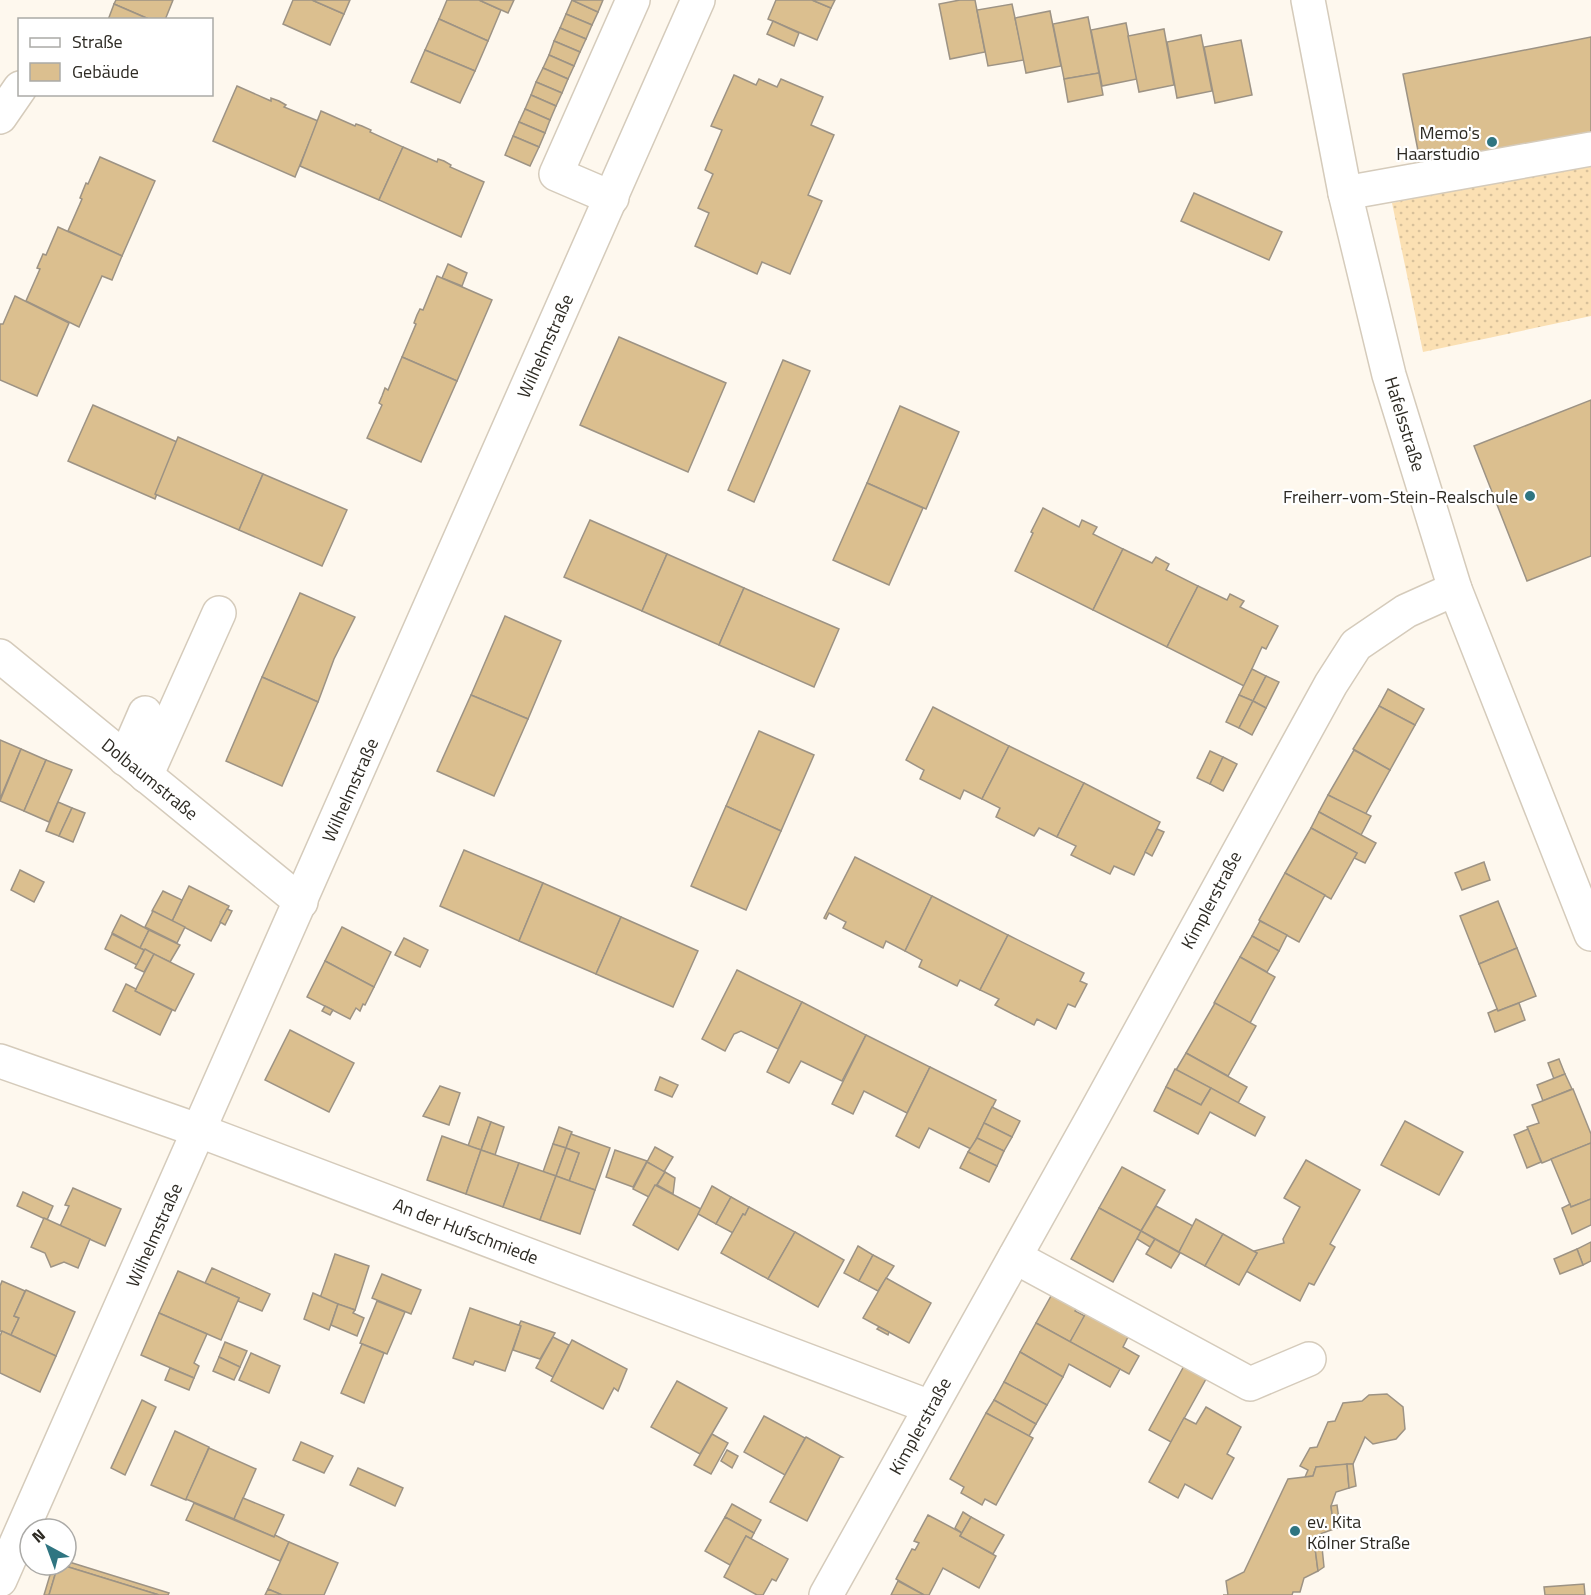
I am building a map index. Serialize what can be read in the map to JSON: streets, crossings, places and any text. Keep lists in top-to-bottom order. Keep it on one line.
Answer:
{"streets":{"street":["Wilhelmstraße","Hafelsstraße","Dolbaumstraße","Kimplerstraße","An der Hufschmiede"]},"crossings":[["Wilhelmstraße","Dolbaumstraße"],["Wilhelmstraße","An der Hufschmiede"],["Hafelsstraße","Kimplerstraße"],["Kimplerstraße","An der Hufschmiede"]],"places":["Memo's Haarstudio","Freiherr-vom-Stein-Realschule","ev. Kita Kölner Straße"],"legend":["Straße","Gebäude"],"north":"top left"}
